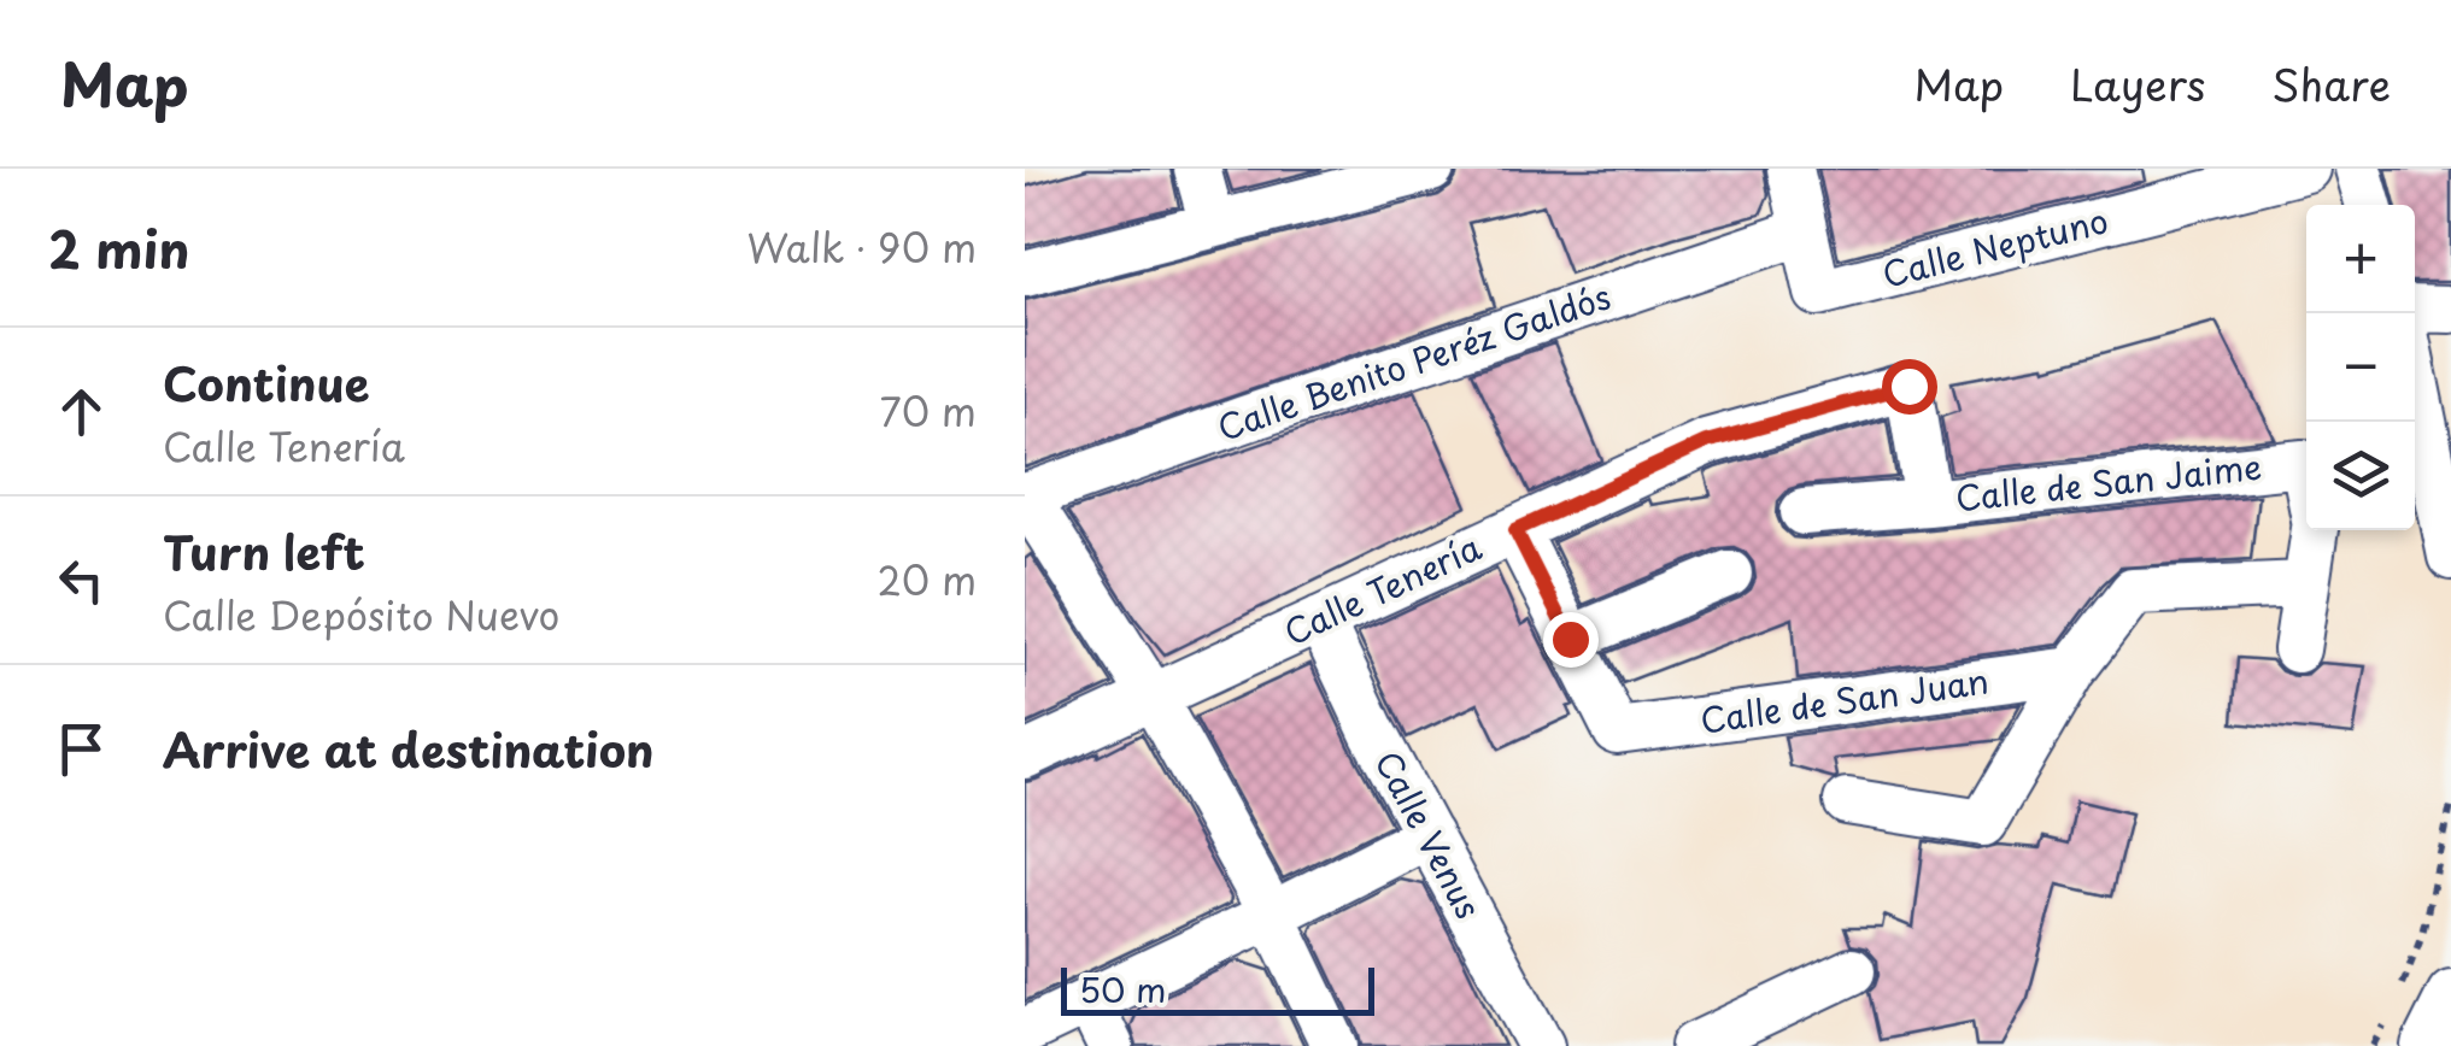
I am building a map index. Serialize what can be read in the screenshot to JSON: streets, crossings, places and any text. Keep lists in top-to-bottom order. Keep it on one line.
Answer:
{"streets":{"street":["Calle Neptuno","Calle Benito Peréz Galdós","Calle de San Jaime","Calle Tenería","Calle de San Juan","Calle Venus"]},"crossings":[["Calle Neptuno","Calle Benito Peréz Galdós"],["Calle de San Jaime","Calle Tenería"],["Calle Tenería","Calle Venus"]],"scale_bar":"50 m","page":{"header":"Map","nav":["Map","Layers","Share"],"heading":["2 min","Walk · 90 m"],"map_buttons":["+","−"],"list":[["Continue","Calle Tenería","70 m"],["Turn left","Calle Depósito Nuevo","20 m"],"Arrive at destination"],"scale":"50 m"}}
